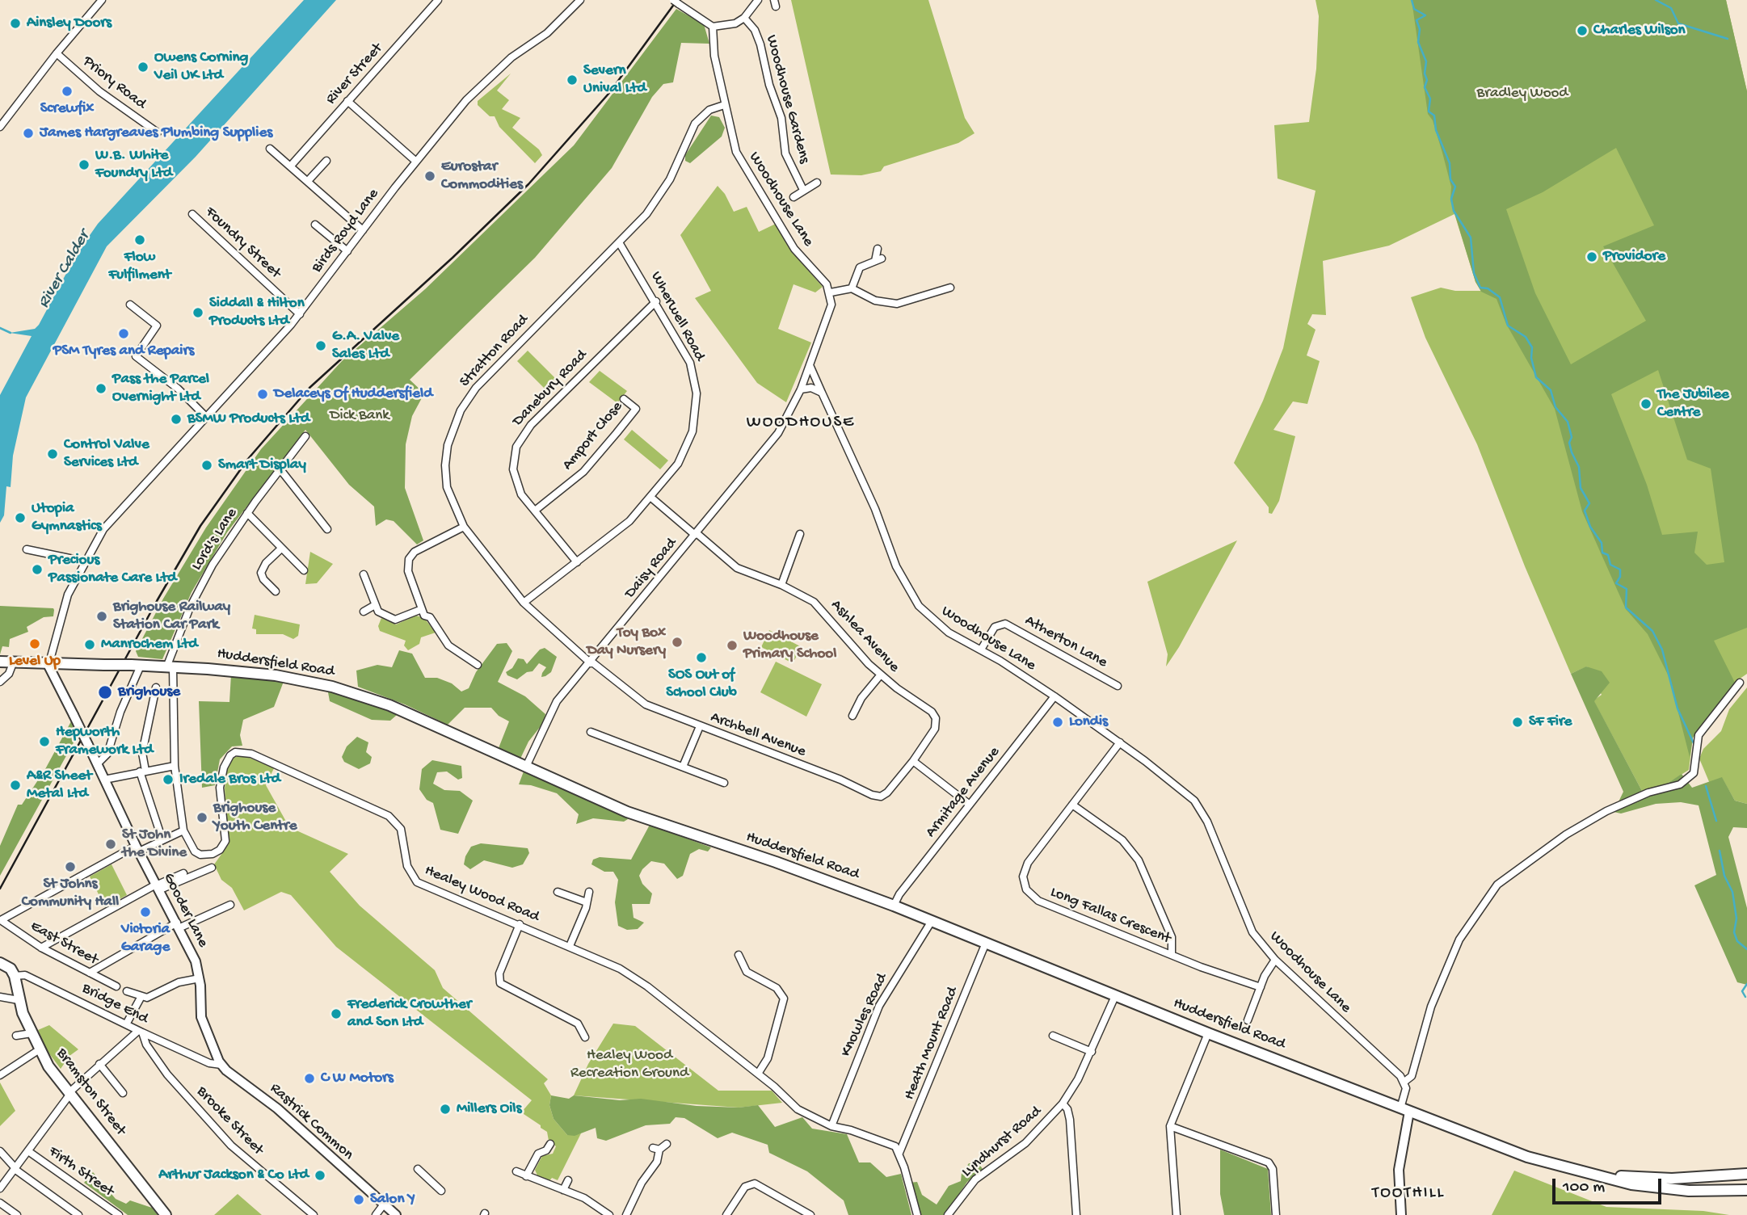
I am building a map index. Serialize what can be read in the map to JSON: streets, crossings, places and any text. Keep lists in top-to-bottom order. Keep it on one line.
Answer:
{"streets":{"main road":["Huddersfield Road","Bramston Street"],"street":["River Street","Priory Road","Woodhouse Gardens","Woodhouse Lane","Birds Royd Lane","Foundry Street","Wherwell Road","Stratton Road","Danebury Road","Amport Close","Lord's Lane","Daisy Road","Ashlea Avenue","Atherton Lane","Archbell Avenue","Armitage Avenue","Healey Wood Road","Gooder Lane","Long Fallas Crescent","East Street","Bridge End","Knowles Road","Heath Mount Road","Brooke Street","Rastrick Common","Lyndhurst Road","Firth Street"]},"crossings":[["Woodhouse Lane","Stratton Road"],["Woodhouse Lane","Atherton Lane"],["Woodhouse Lane","Armitage Avenue"],["Woodhouse Lane","Long Fallas Crescent"],["Birds Royd Lane","Foundry Street"],["Birds Royd Lane","Huddersfield Road"],["Birds Royd Lane","Gooder Lane"],["Wherwell Road","Stratton Road"],["Wherwell Road","Danebury Road"],["Stratton Road","Daisy Road"],["Stratton Road","Archbell Avenue"],["Danebury Road","Amport Close"],["Lord's Lane","Huddersfield Road"],["Lord's Lane","Healey Wood Road"],["Daisy Road","Ashlea Avenue"],["Daisy Road","Huddersfield Road"],["Daisy Road","Archbell Avenue"],["Ashlea Avenue","Archbell Avenue"],["Huddersfield Road","Armitage Avenue"],["Huddersfield Road","Healey Wood Road"],["Huddersfield Road","Gooder Lane"],["Huddersfield Road","Knowles Road"],["Huddersfield Road","Heath Mount Road"],["Huddersfield Road","Lyndhurst Road"],["Healey Wood Road","Knowles Road"],["Gooder Lane","Rastrick Common"],["Bridge End","Bramston Street"],["Bridge End","Brooke Street"],["Bridge End","Rastrick Common"]],"districts":["WOODHOUSE","TOOTHILL"],"water":["River Calder"],"parks":["Bradley Wood","Dick Bank","Healey Wood Recreation Ground"],"places":["Ainsley Doors","Charles Wilson","Owens Corning Veil UK Ltd","Severn Unival Ltd","Screwfix","James Hargreaves Plumbing Supplies","W.B. White Foundry Ltd","Eurostar Commodities","Flow Fulfilment","Providore","Siddall & Hilton Products Ltd","PSM Tyres and Repairs","G.A. Valve Sales Ltd","Pass the Parcel Overnight Ltd","Delaceys Of Huddersfield","The Jubilee Centre","BSMW Products Ltd","Control Valve Services Ltd","Smart Display","Utopia Gymnastics","Precious Passionate Care Ltd","Brighouse Railway Station Car Park","Toy Box Day Nursery","Level Up","Manrochem Ltd","Woodhouse Primary School","SOS Out of School Club","Brighouse","Londis","SF Fire","Hepworth Framework Ltd","Iredale Bros Ltd","A&R Sheet Metal Ltd","Brighouse Youth Centre","St John the Divine","St Johns Community Hall","Victoria Garage","Frederick Crowther and Son Ltd","C W Motors","Millers Oils","Arthur Jackson & Co Ltd","Salon Y"],"scale_bar":"100 m"}
